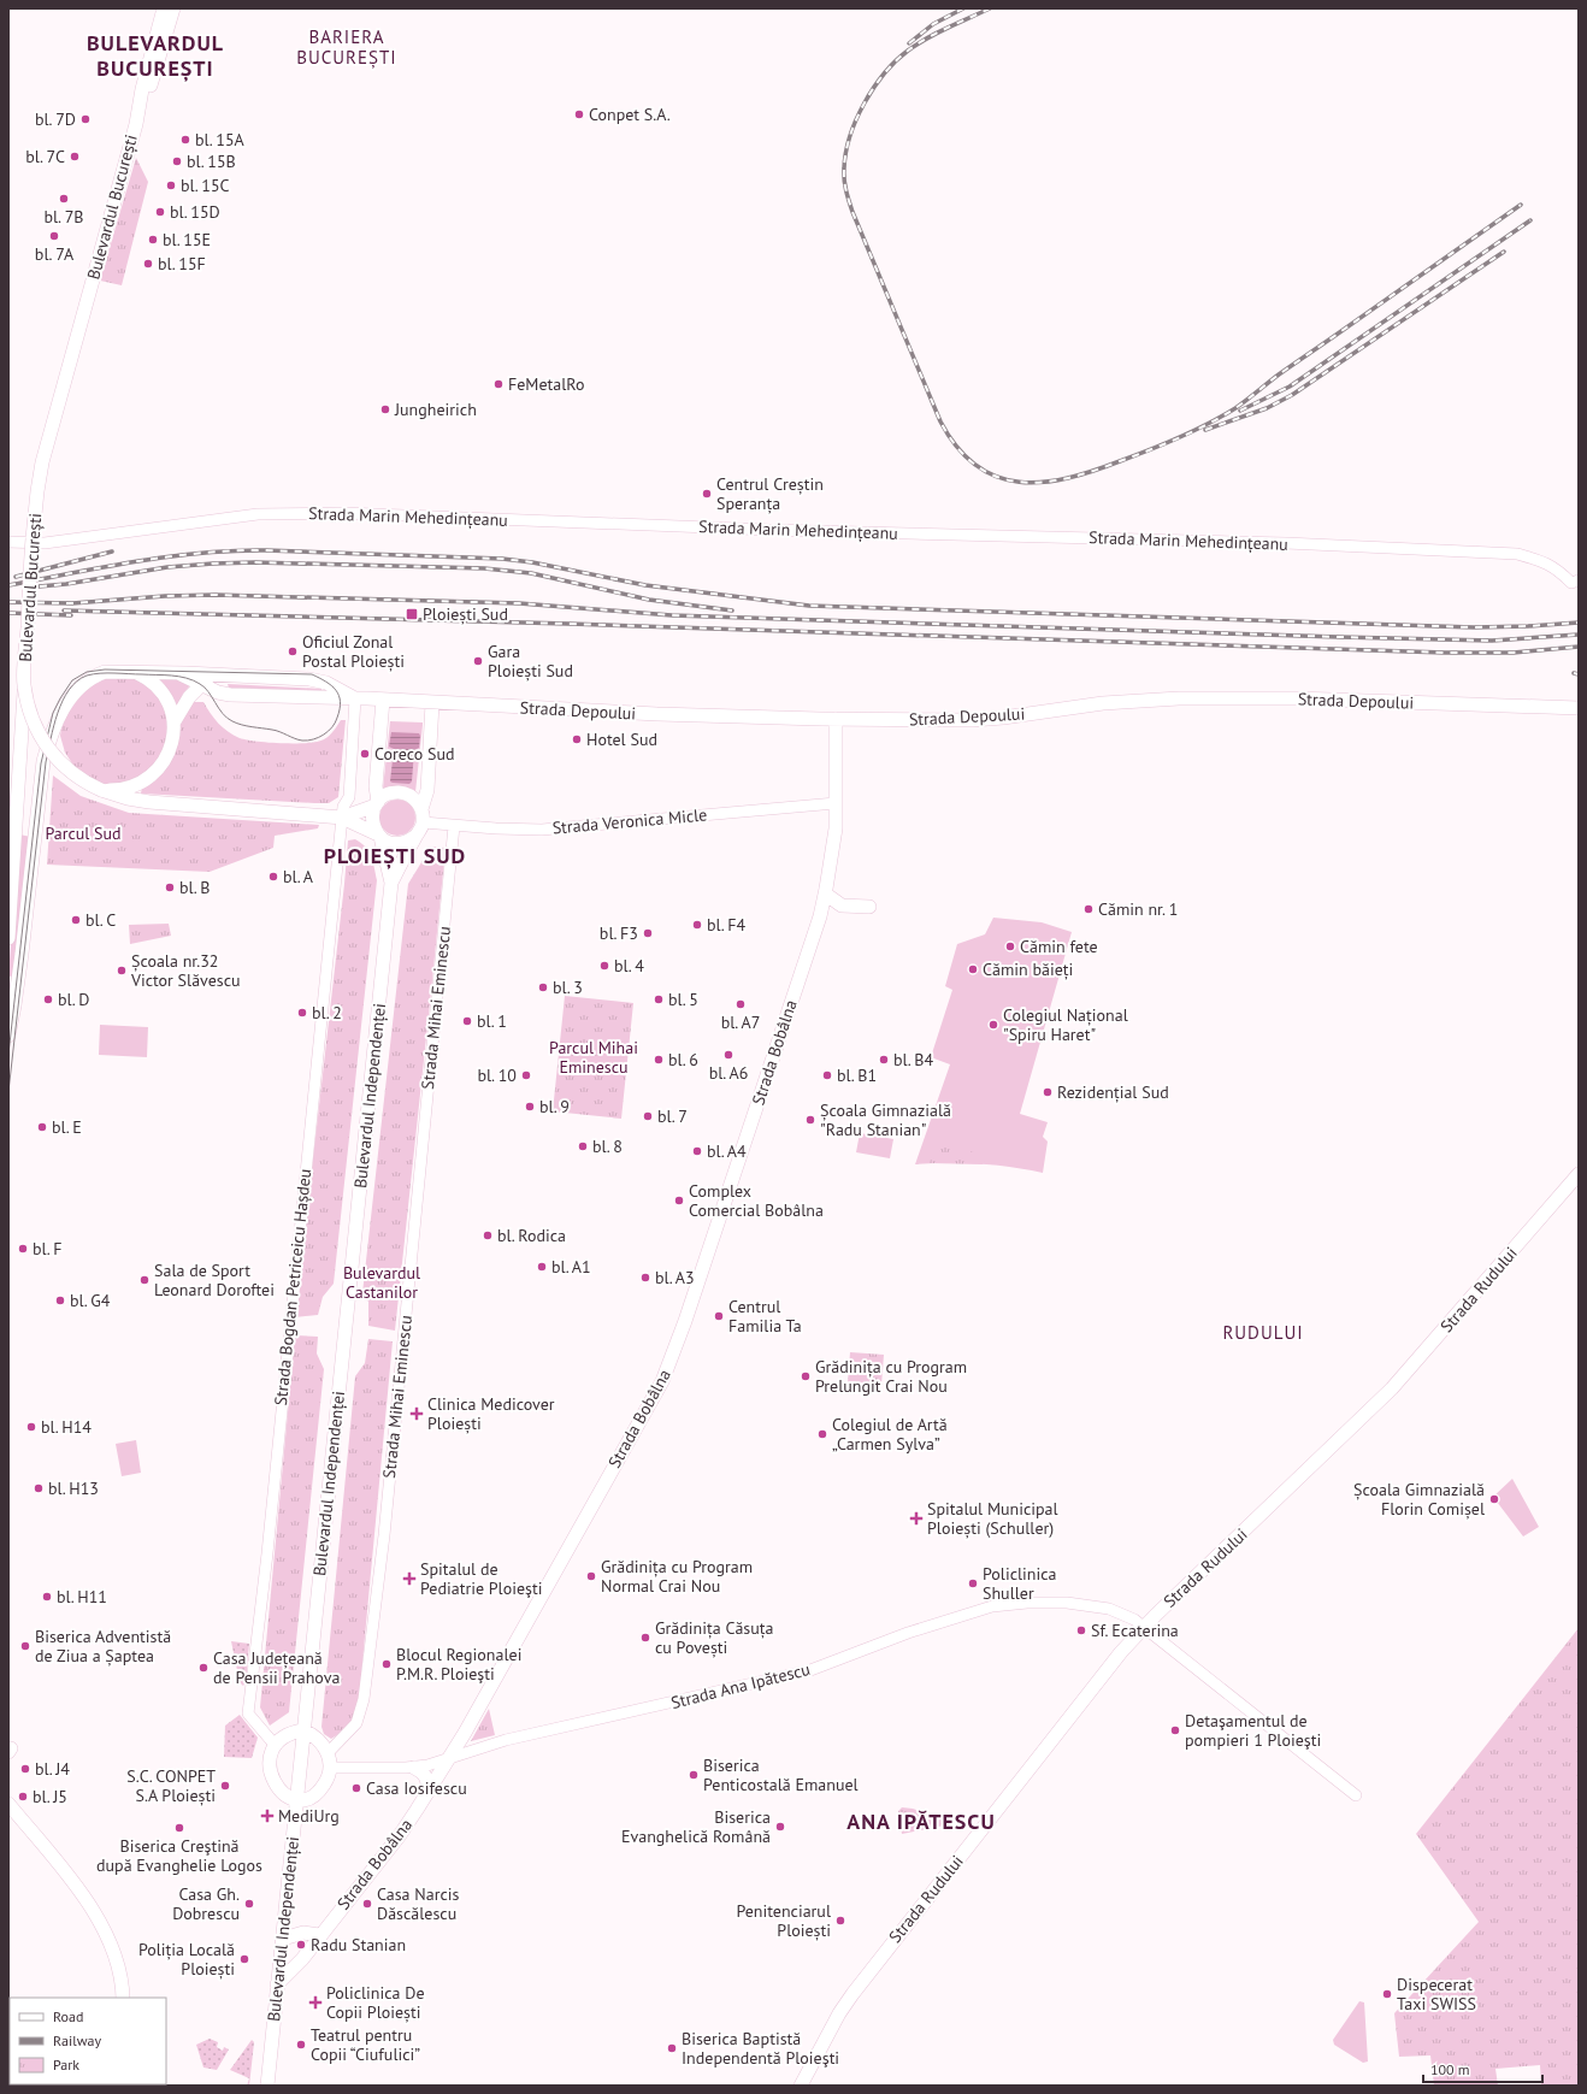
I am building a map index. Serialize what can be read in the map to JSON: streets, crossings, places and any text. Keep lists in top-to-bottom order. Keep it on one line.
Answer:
{"streets":{"main road":["Bulevardul București","Strada Depoului","Strada Bobâlna","Bulevardul Independenței","Strada Rudului"],"street":["Strada Marin Mehedințeanu","Strada Veronica Micle","Strada Mihai Eminescu","Strada Bogdan Petriceicu Hașdeu","Strada Ana Ipătescu"]},"crossings":[["Bulevardul București","Strada Veronica Micle"],["Bulevardul București","Bulevardul Independenței"],["Bulevardul București","Strada Bogdan Petriceicu Hașdeu"],["Strada Depoului","Strada Bobâlna"],["Strada Depoului","Bulevardul Independenței"],["Strada Depoului","Strada Bogdan Petriceicu Hașdeu"],["Strada Veronica Micle","Strada Mihai Eminescu"],["Strada Veronica Micle","Strada Bobâlna"],["Strada Veronica Micle","Bulevardul Independenței"],["Strada Bobâlna","Bulevardul Independenței"],["Strada Bobâlna","Strada Ana Ipătescu"],["Strada Rudului","Strada Ana Ipătescu"]],"districts":["BARIERA BUCUREȘTI","BULEVARDUL BUCUREȘTI","PLOIEȘTI SUD","RUDULUI","ANA IPĂTESCU"],"parks":["Parcul Sud","Parcul Mihai Eminescu","Bulevardul Castanilor"],"places":{"other":["Conpet S.A.","bl. 7D","bl. 15A","bl. 7C","bl. 15B","bl. 15C","bl. 7B","bl. 15D","bl. 7A","bl. 15E","bl. 15F","FeMetalRo","Jungheirich","Centrul Creștin Speranța","Oficiul Zonal Postal Ploiești","Gara Ploiești Sud","Hotel Sud","Coreco Sud","bl. A","bl. B","Cămin nr. 1","bl. C","bl. F4","bl. F3","Cămin fete","bl. 4","Cămin băieți","Școala nr.32 Victor Slăvescu","bl. 3","bl. D","bl. 5","bl. A7","bl. 2","bl. 1","Colegiul Național \"Spiru Haret\"","bl. A6","bl. 6","bl. B4","bl. 10","bl. B1","Rezidențial Sud","bl. 9","bl. 7","Școala Gimnazială \"Radu Stanian\"","bl. E","bl. 8","bl. A4","Complex Comercial Bobâlna","bl. Rodica","bl. F","bl. A1","bl. A3","Sala de Sport Leonard Doroftei","bl. G4","Centrul Familia Ta","Grădinița cu Program Prelungit Crai Nou","bl. H14","Colegiul de Artă „Carmen Sylva”","bl. H13","Școala Gimnazială Florin Comișel","Grădinița cu Program Normal Crai Nou","Policlinica Shuller","bl. H11","Sf. Ecaterina","Grădinița Căsuța cu Povești","Biserica Adventistă de Ziua a Șaptea","Blocul Regionalei P.M.R. Ploieşti","Casa Județeană de Pensii Prahova","Detaşamentul de pompieri 1 Ploieşti","bl. J4","Biserica Penticostală Emanuel","S.C. CONPET S.A Ploiești","Casa Iosifescu","bl. J5","Biserica Evanghelică Română","Biserica Creştină după Evanghelie Logos","Casa Gh. Dobrescu","Casa Narcis Dăscălescu","Penitenciarul Ploiești","Radu Stanian","Poliția Locală Ploiești","Dispecerat Taxi SWISS","Teatrul pentru Copii “Ciufulici”","Biserica Baptistă Independentă Ploieşti"],"transit":["Ploiești Sud"],"health":["Clinica Medicover Ploiești","Spitalul Municipal Ploiești (Schuller)","Spitalul de Pediatrie Ploieşti","MediUrg","Policlinica De Copii Ploiești"]},"legend":["Road","Railway","Park"],"scale_bar":"100 m"}
